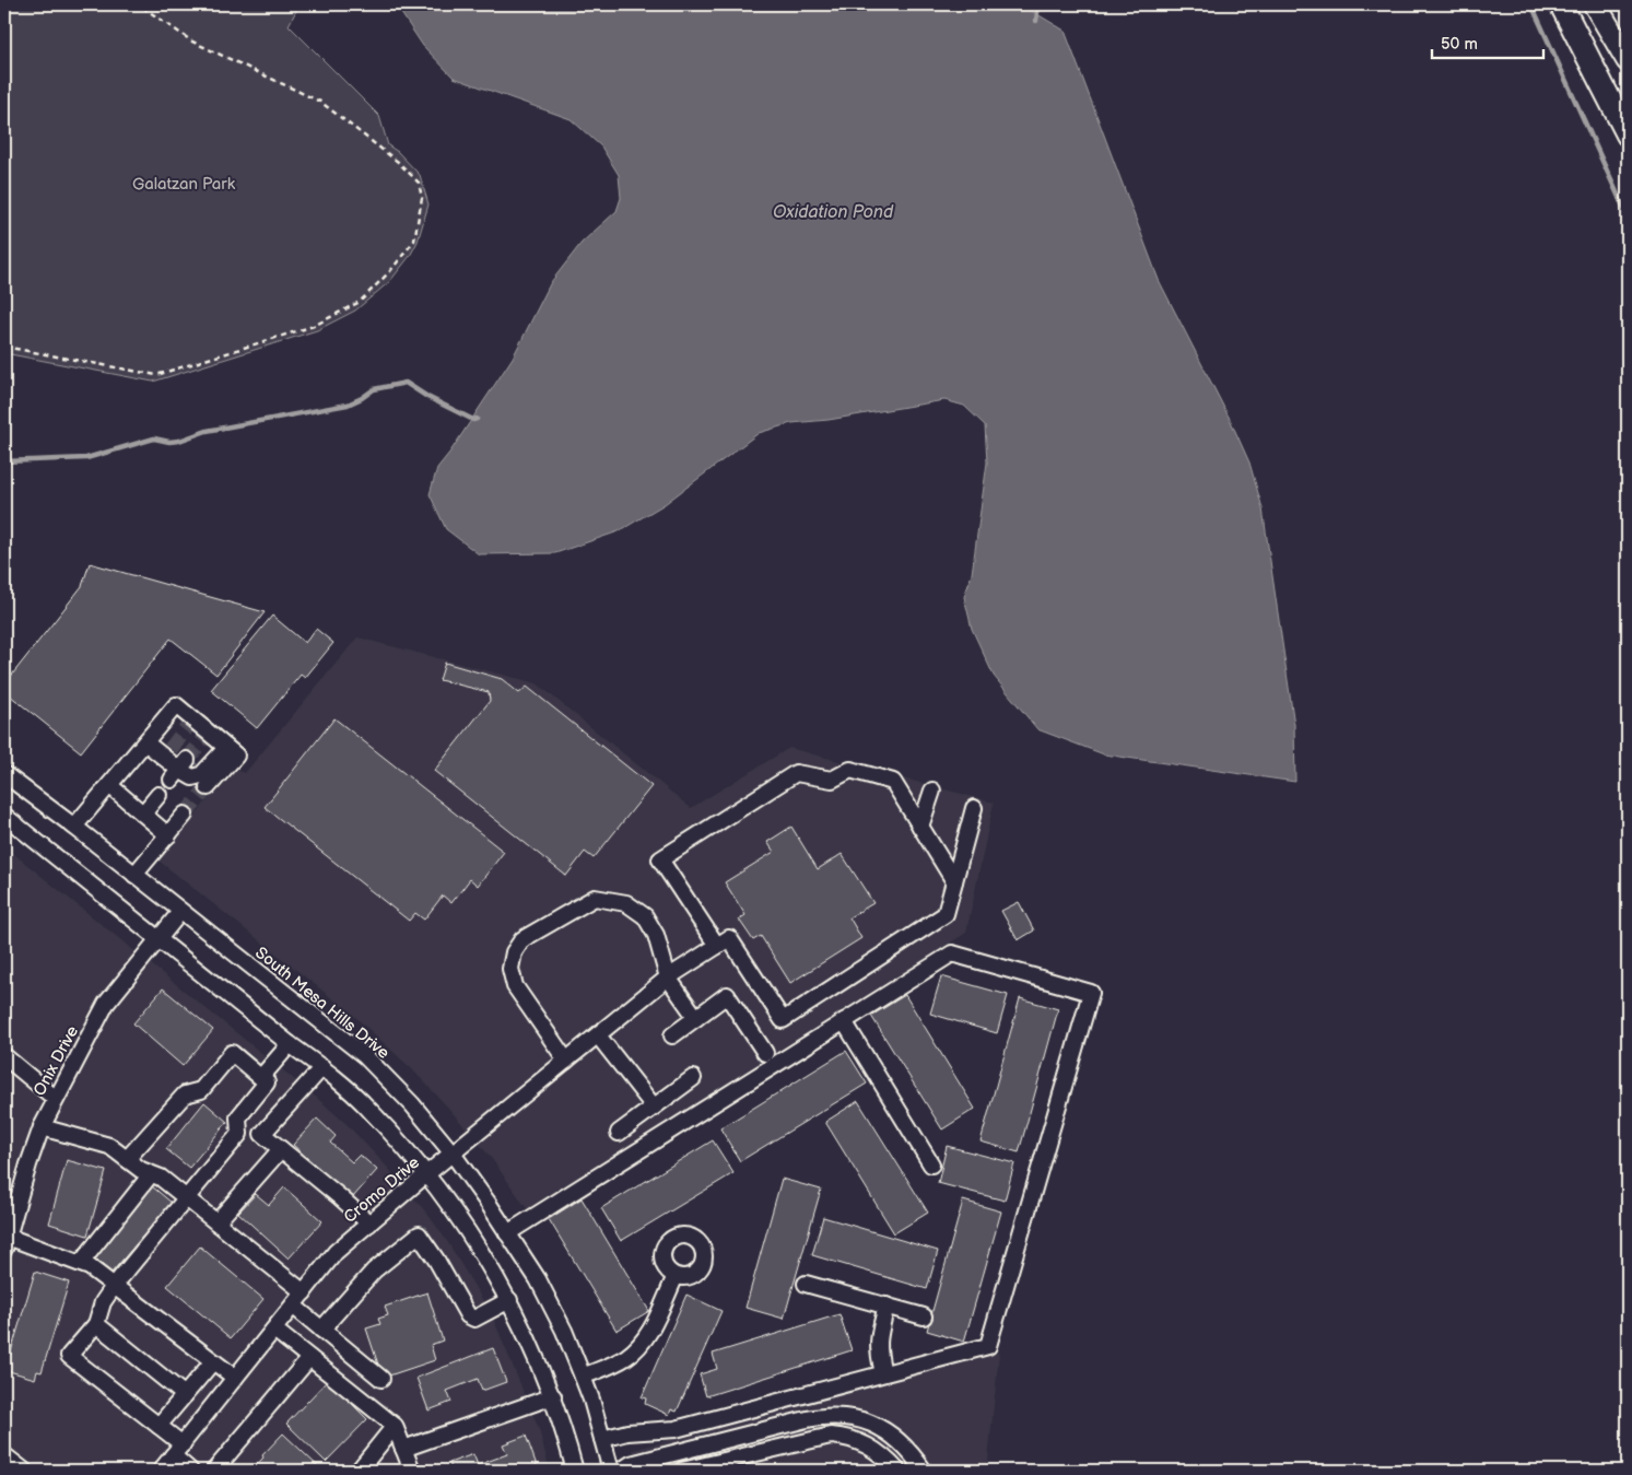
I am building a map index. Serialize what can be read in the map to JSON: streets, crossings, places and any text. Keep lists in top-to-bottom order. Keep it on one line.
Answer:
{"streets":{"street":["South Mesa Hills Drive","Onix Drive","Cromo Drive"]},"crossings":[["South Mesa Hills Drive","Onix Drive"],["South Mesa Hills Drive","Cromo Drive"]],"water":["Oxidation Pond"],"parks":["Galatzan Park"],"scale_bar":"50 m"}
